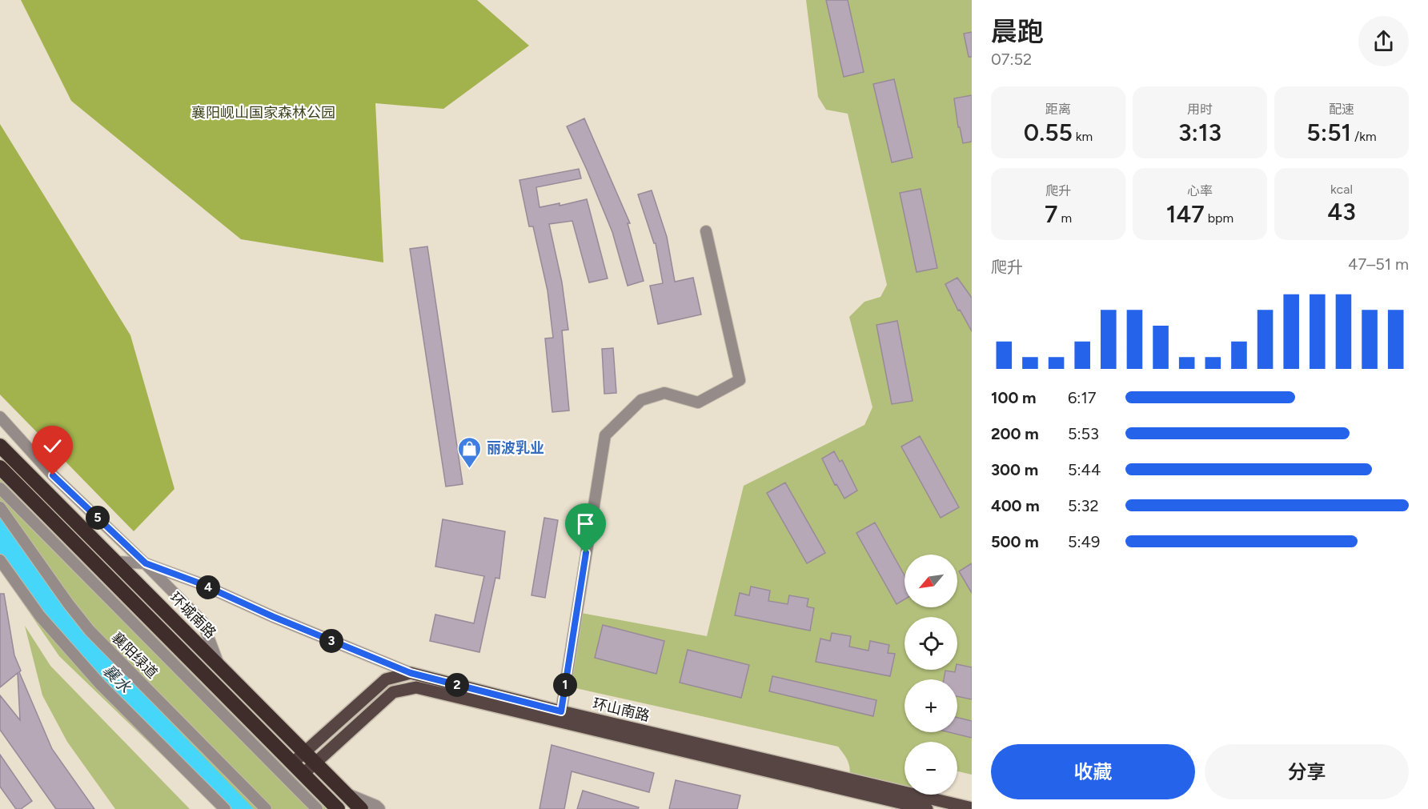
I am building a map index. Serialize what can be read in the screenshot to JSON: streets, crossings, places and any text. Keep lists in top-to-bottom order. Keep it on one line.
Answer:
{"streets":{"highway":["环城南路"],"main road":["环山南路"],"street":["襄阳绿道"]},"crossings":[["环城南路","环山南路"]],"water":["襄水"],"parks":["襄阳岘山国家森林公园"],"places":{"shop":["丽波乳业"]},"north":"bottom left","page":{"heading":["晨跑","07:52"],"stats":[["距离","0.55 km"],["用时","3:13"],["配速","5:51 /km"],["爬升","7 m"],["心率","147 bpm"],["kcal","43"]],"chart":["爬升","47–51 m"],"list":[{"name":"100 m","note":"6:17"},{"name":"200 m","note":"5:53"},{"name":"300 m","note":"5:44"},{"name":"400 m","note":"5:32"},{"name":"500 m","note":"5:49"}],"pins":["5","4","3","1","2"],"map_buttons":["+","−"],"buttons":["收藏","分享"]}}
